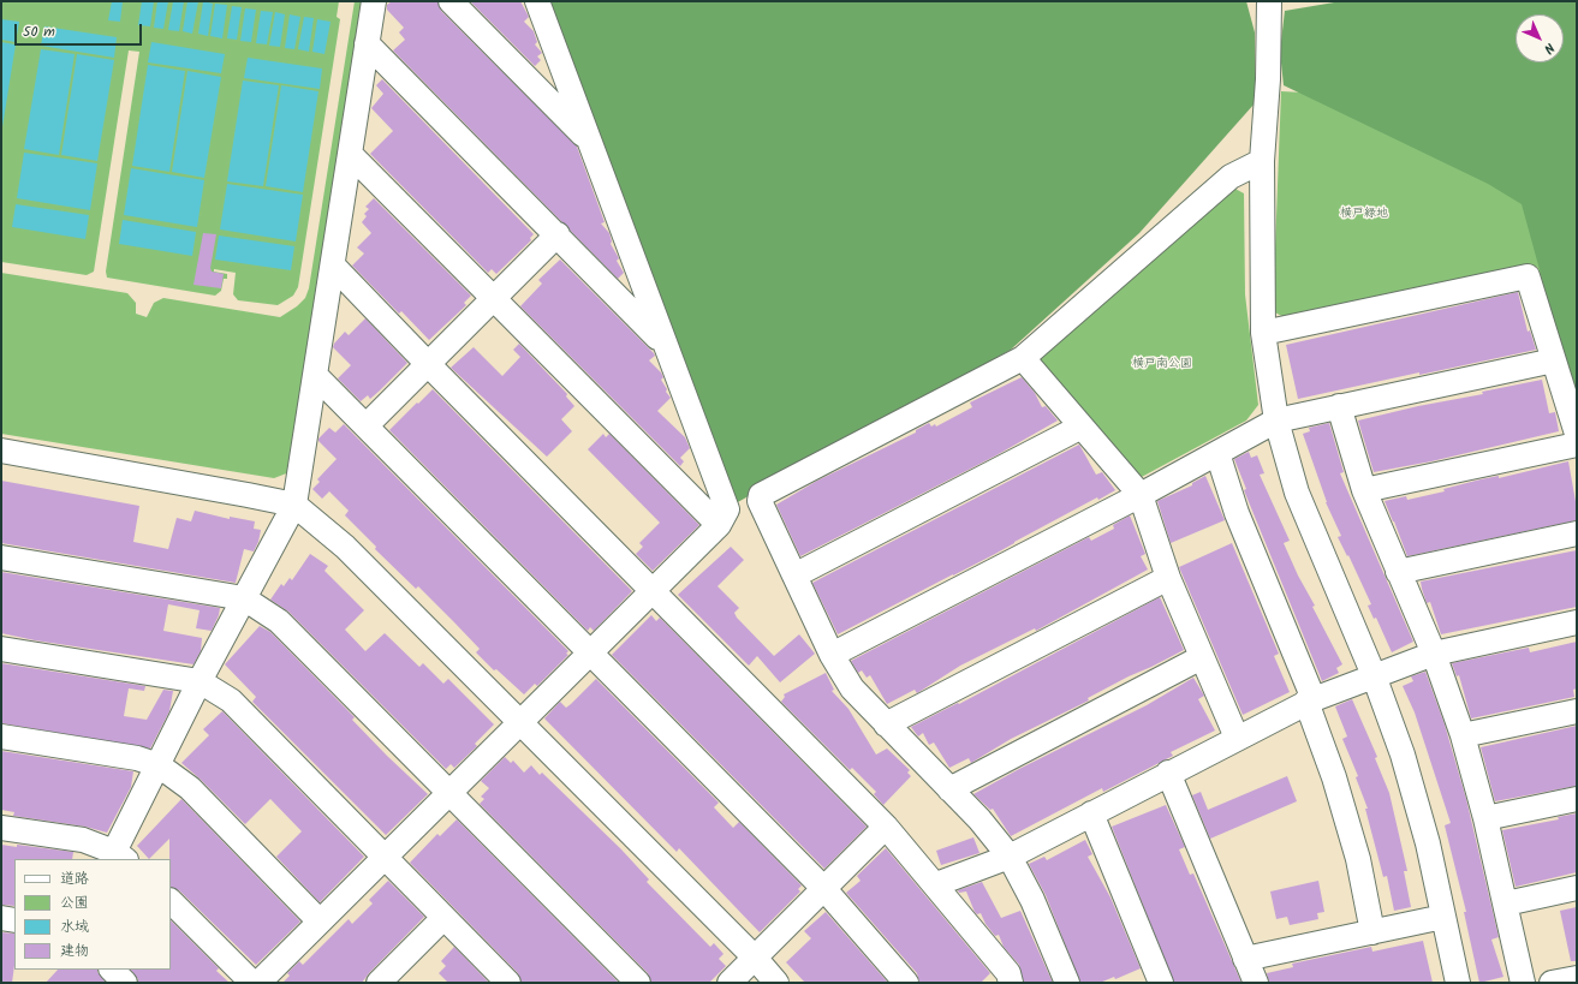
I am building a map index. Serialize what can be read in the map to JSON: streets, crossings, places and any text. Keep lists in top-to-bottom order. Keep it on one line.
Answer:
{"parks":["横戸緑地","横戸南公園"],"legend":["道路","公園","水域","建物"],"scale_bar":"50 m","north":"bottom right"}
